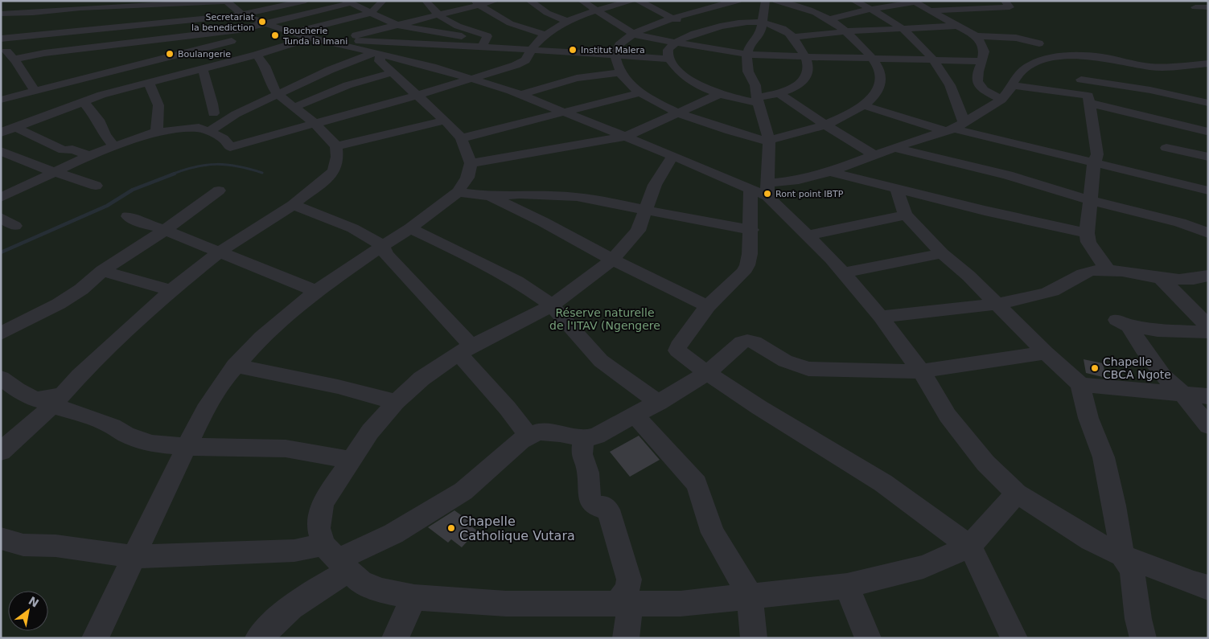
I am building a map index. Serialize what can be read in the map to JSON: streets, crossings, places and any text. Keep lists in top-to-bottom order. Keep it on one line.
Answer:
{"parks":["Réserve naturelle de l'ITAV (Ngengere"],"places":["Secretariat la benediction","Boucherie Tunda la Imani","Institut Malera","Boulangerie","Ront point IBTP","Chapelle CBCA Ngote","Chapelle Catholique Vutara"],"north":"top right"}
